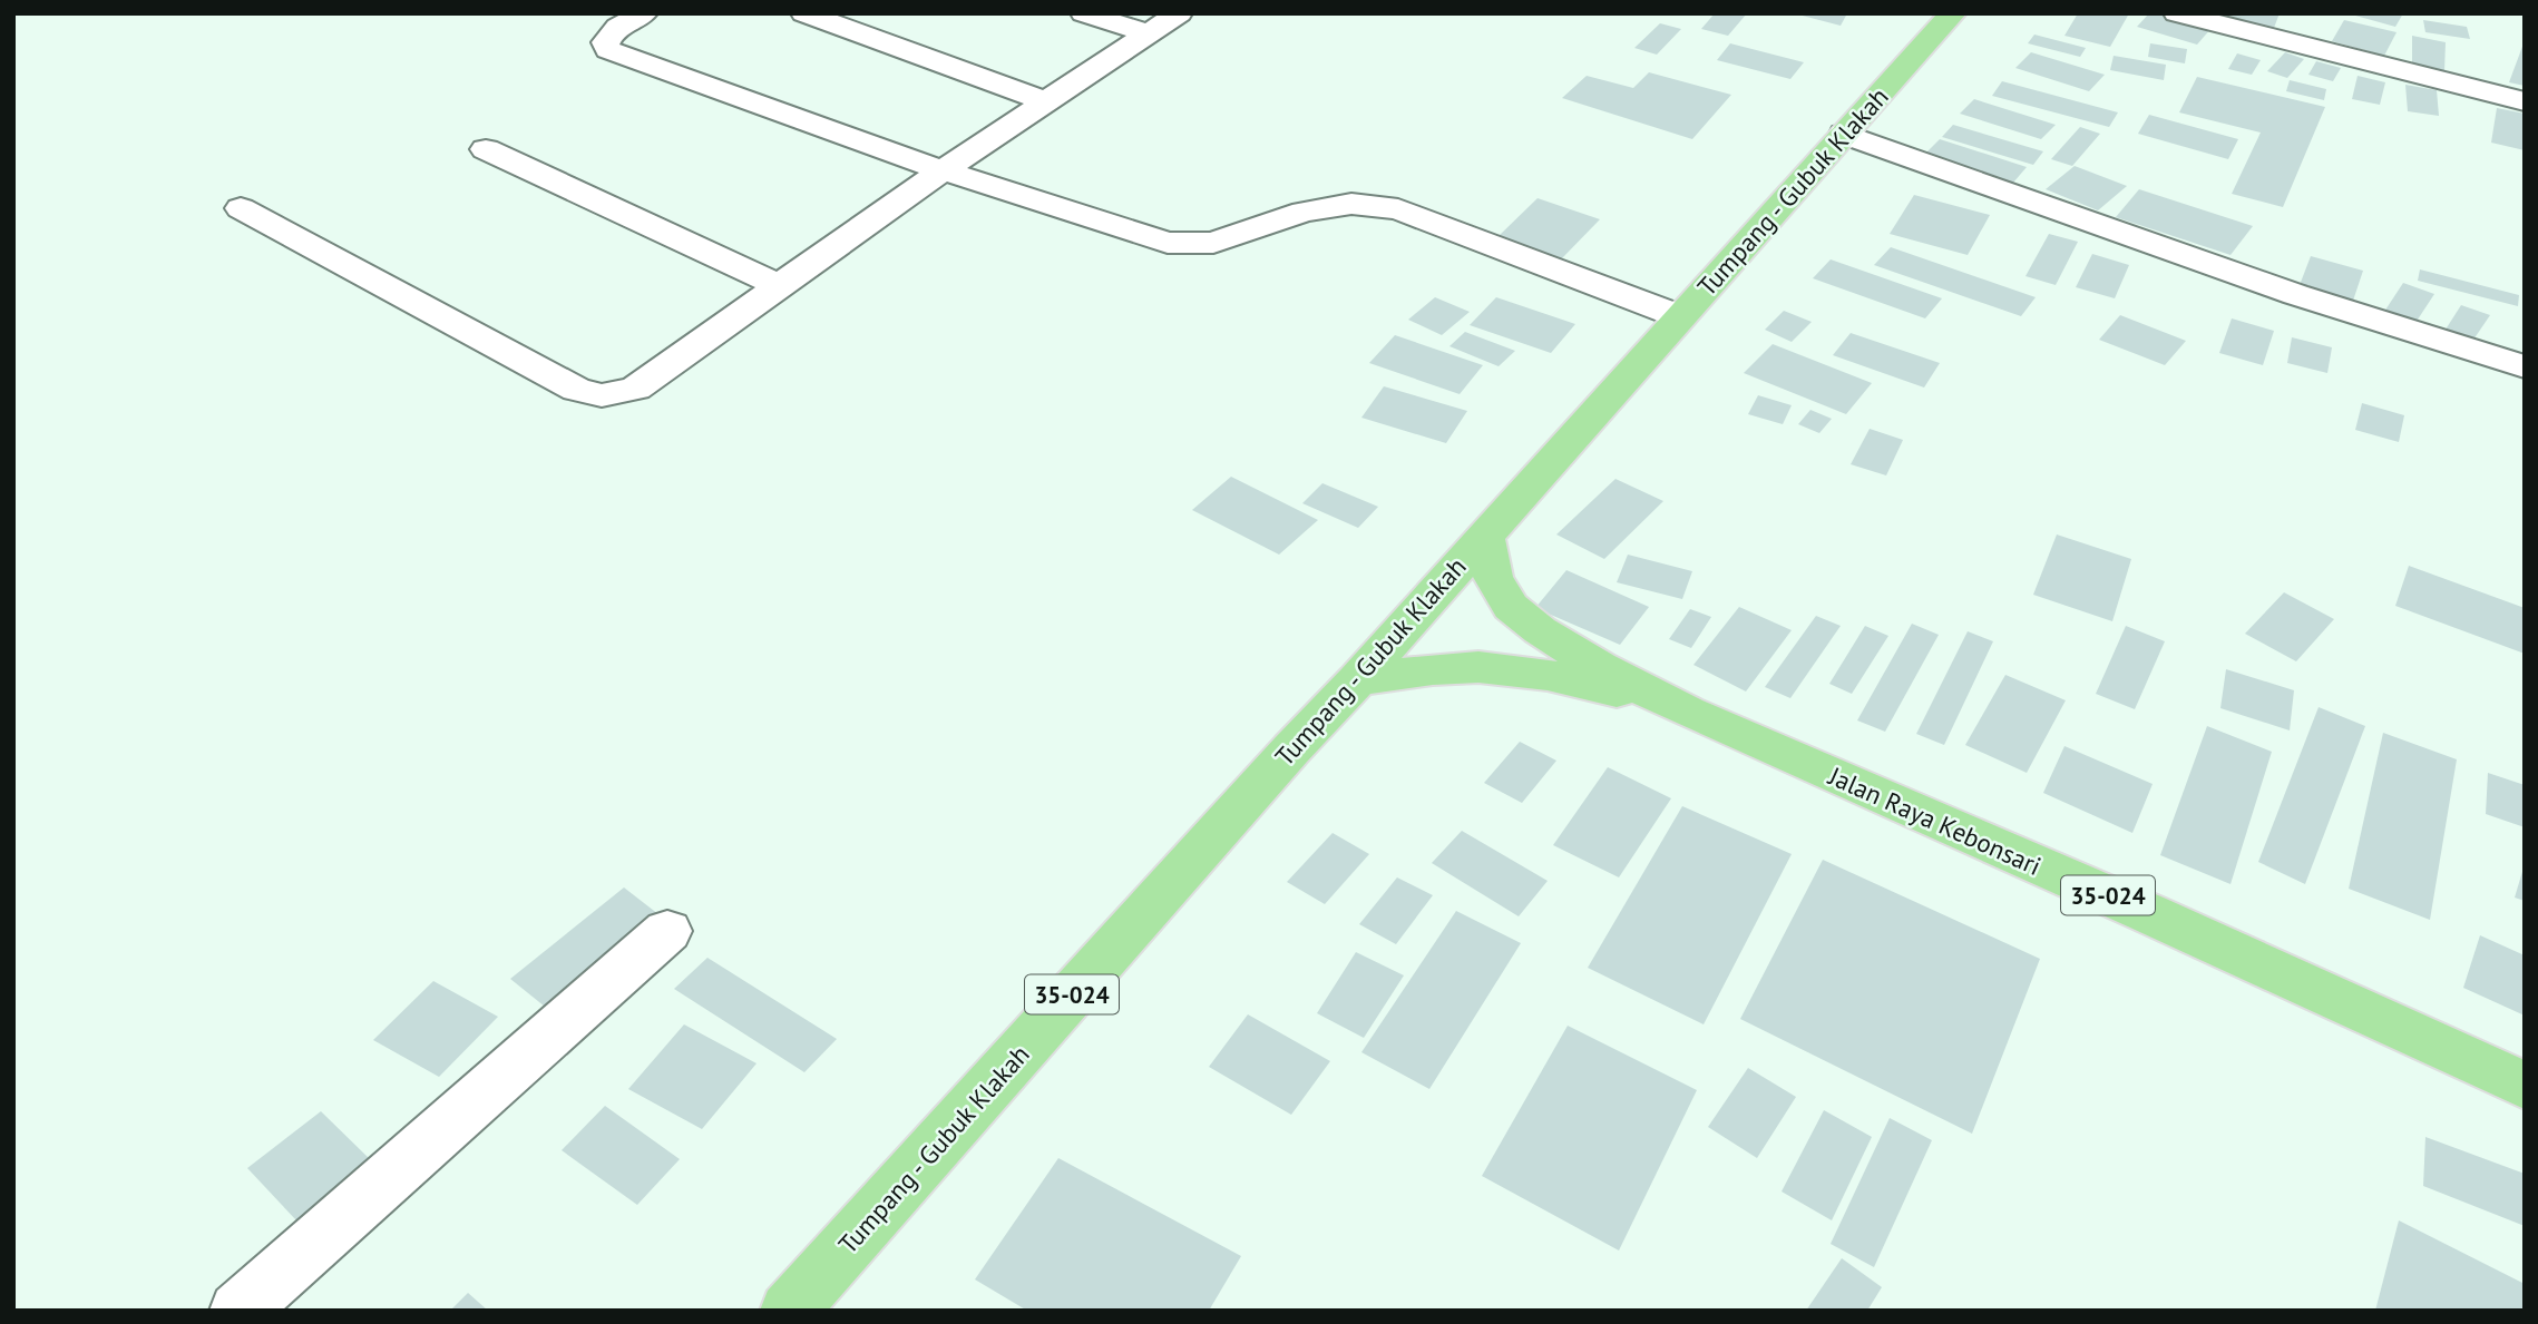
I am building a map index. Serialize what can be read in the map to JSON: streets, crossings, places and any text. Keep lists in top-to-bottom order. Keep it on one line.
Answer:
{"streets":{"main road":["Tumpang - Gubuk Klakah","Jalan Raya Kebonsari","35-024"]},"crossings":[["Tumpang - Gubuk Klakah","Jalan Raya Kebonsari"]]}
